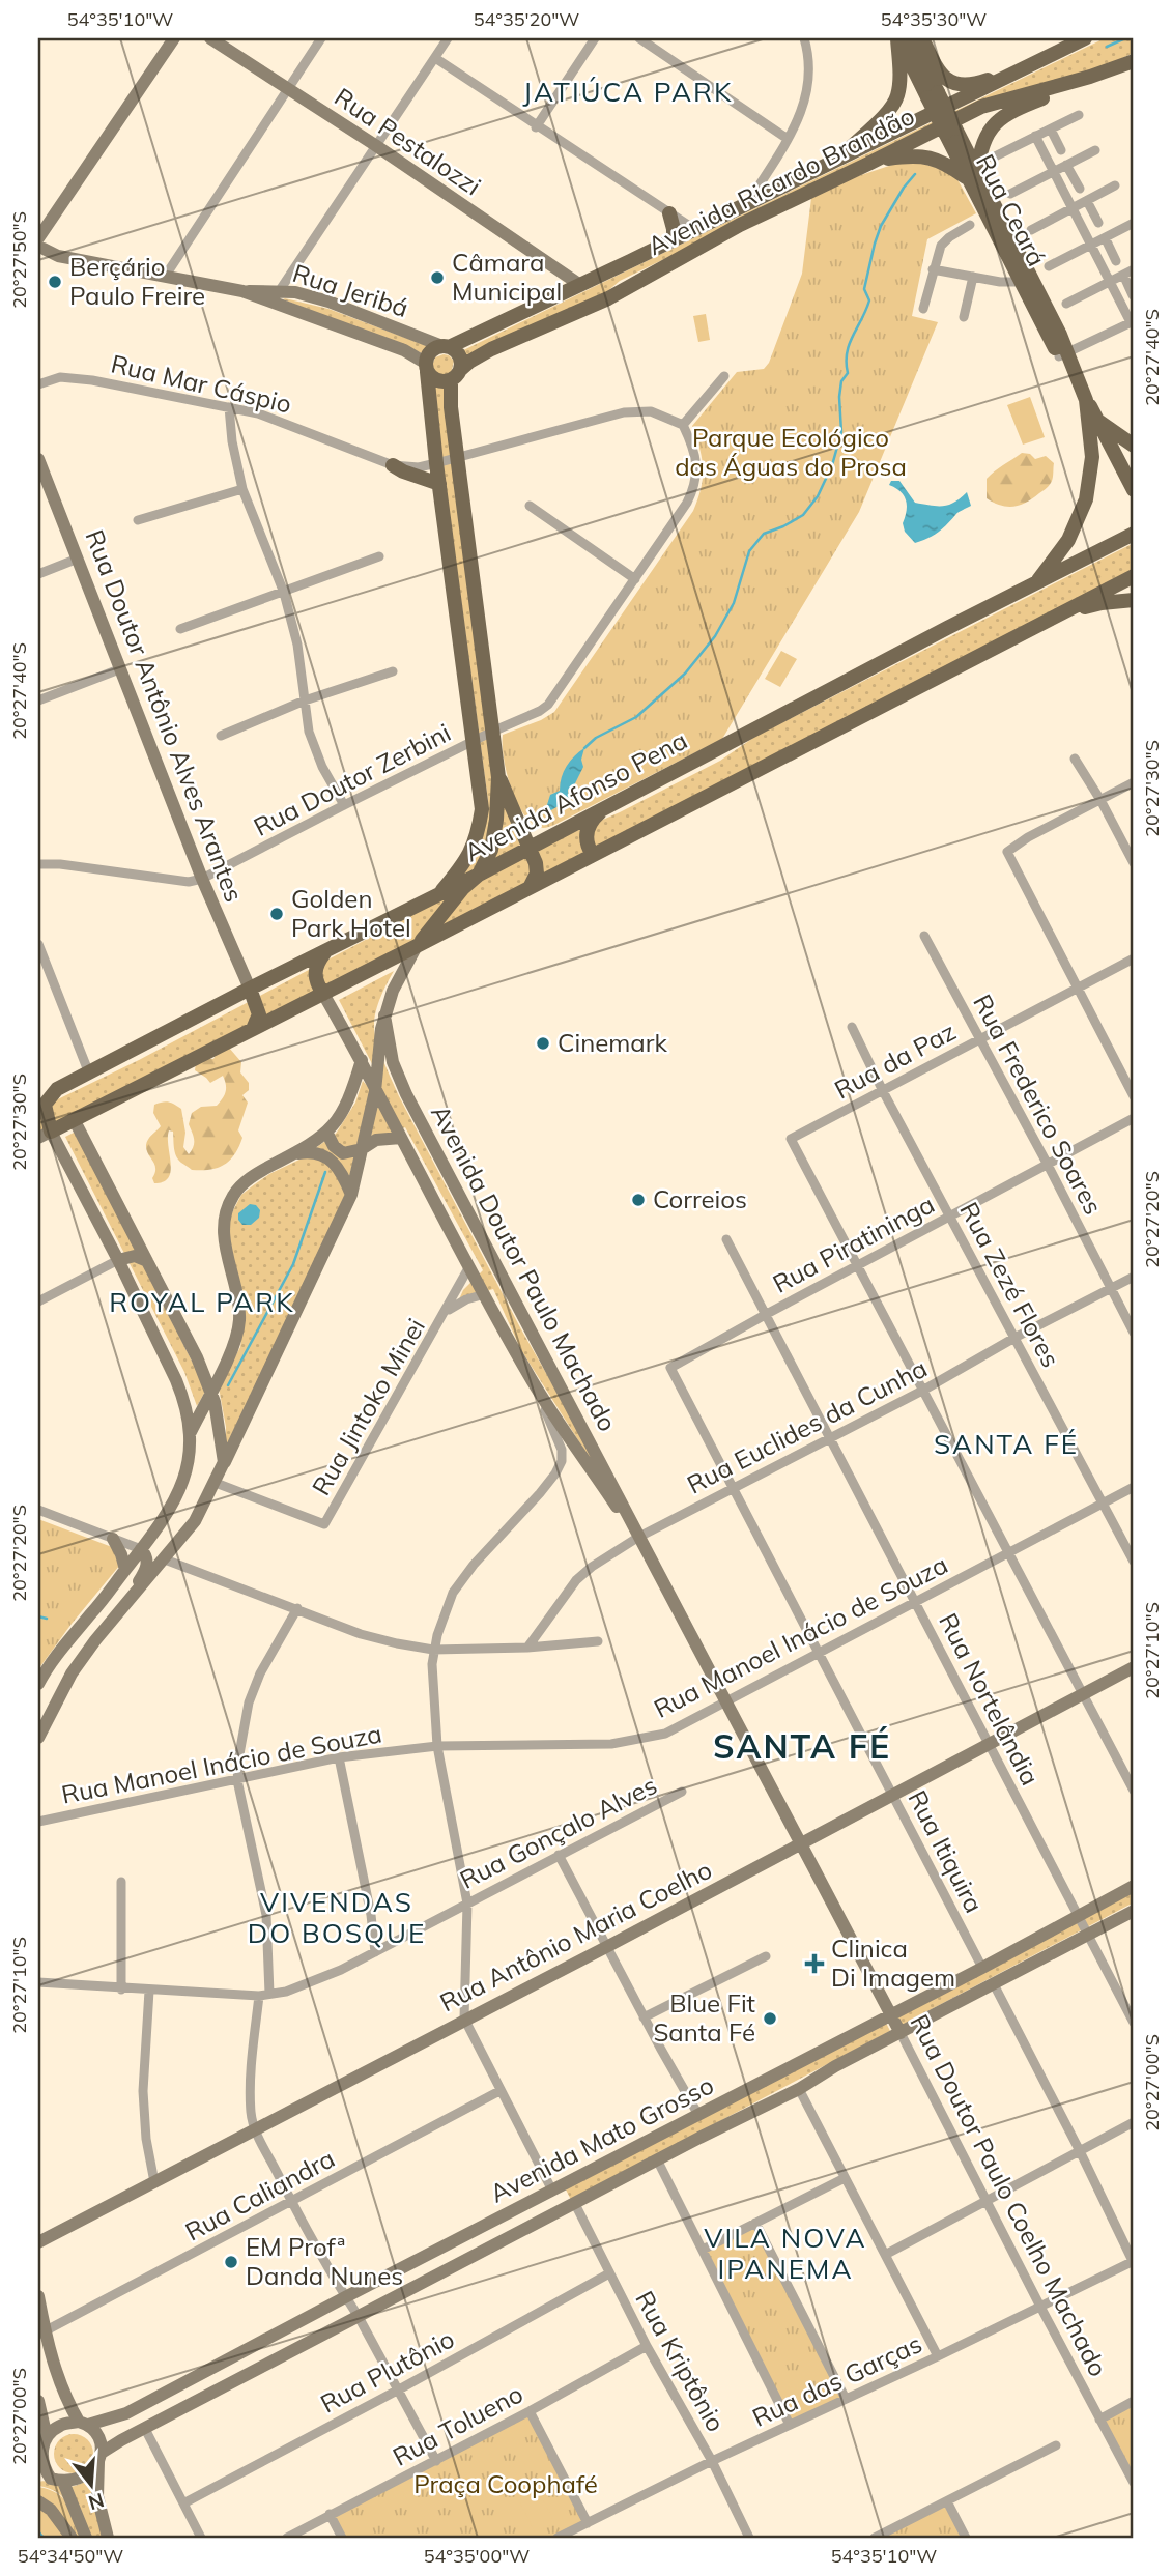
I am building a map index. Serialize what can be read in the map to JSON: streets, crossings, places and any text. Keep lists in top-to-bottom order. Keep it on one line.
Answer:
{"streets":{"main road":["Rua Pestalozzi","Avenida Ricardo Brandão","Rua Ceará","Rua Jeribá","Rua Doutor Antônio Alves Arantes","Avenida Afonso Pena","Avenida Doutor Paulo Machado","Rua Antônio Maria Coelho","Avenida Mato Grosso","Rua Doutor Paulo Coelho Machado"],"street":["Rua Mar Cáspio","Rua Doutor Zerbini","Rua da Paz","Rua Frederico Soares","Rua Piratininga","Rua Zezé Flores","Rua Jintoko Minei","Rua Euclides da Cunha","Rua Manoel Inácio de Souza","Rua Nortelândia","Rua Gonçalo Alves","Rua Itiquira","Rua Caliandra","Rua Kriptônio","Rua Plutônio","Rua das Garças","Rua Tolueno"]},"crossings":[["Rua Pestalozzi","Avenida Ricardo Brandão"],["Avenida Ricardo Brandão","Rua Jeribá"],["Rua Mar Cáspio","Rua Doutor Zerbini"],["Rua Doutor Antônio Alves Arantes","Rua Doutor Zerbini"],["Rua Doutor Antônio Alves Arantes","Avenida Afonso Pena"],["Rua da Paz","Rua Frederico Soares"],["Rua da Paz","Rua Piratininga"],["Rua da Paz","Rua Zezé Flores"],["Rua Frederico Soares","Rua Piratininga"],["Rua Frederico Soares","Rua Euclides da Cunha"],["Rua Piratininga","Rua Zezé Flores"],["Rua Piratininga","Rua Nortelândia"],["Rua Piratininga","Rua Itiquira"],["Avenida Doutor Paulo Machado","Rua Jintoko Minei"],["Avenida Doutor Paulo Machado","Rua Euclides da Cunha"],["Avenida Doutor Paulo Machado","Rua Doutor Paulo Coelho Machado"],["Rua Zezé Flores","Rua Euclides da Cunha"],["Rua Zezé Flores","Rua Manoel Inácio de Souza"],["Rua Euclides da Cunha","Rua Nortelândia"],["Rua Euclides da Cunha","Rua Itiquira"],["Rua Euclides da Cunha","Rua Doutor Paulo Coelho Machado"],["Rua Manoel Inácio de Souza","Rua Nortelândia"],["Rua Manoel Inácio de Souza","Rua Itiquira"],["Rua Manoel Inácio de Souza","Rua Doutor Paulo Coelho Machado"],["Rua Nortelândia","Rua Antônio Maria Coelho"],["Rua Nortelândia","Avenida Mato Grosso"],["Rua Itiquira","Rua Antônio Maria Coelho"],["Rua Itiquira","Avenida Mato Grosso"],["Rua Antônio Maria Coelho","Rua Doutor Paulo Coelho Machado"],["Avenida Mato Grosso","Rua Doutor Paulo Coelho Machado"],["Avenida Mato Grosso","Rua Kriptônio"],["Rua Doutor Paulo Coelho Machado","Rua das Garças"],["Rua Kriptônio","Rua Plutônio"],["Rua Kriptônio","Rua das Garças"],["Rua Kriptônio","Rua Tolueno"]],"districts":["JATIÚCA PARK","ROYAL PARK","SANTA FÉ","SANTA FÉ","VIVENDAS DO BOSQUE","VILA NOVA IPANEMA"],"parks":["Parque Ecológico das Águas do Prosa","Praça Coophafé"],"places":{"other":["Câmara Municipal","Berçário Paulo Freire","Golden Park Hotel","Cinemark","Correios","Blue Fit Santa Fé","EM Profª Danda Nunes"],"health":["Clinica Di Imagem"]},"north":"bottom","coordinates":["54°35'10\"W","54°35'20\"W","54°35'30\"W","20°27'50\"S","20°27'40\"S","20°27'30\"S","20°27'20\"S","20°27'10\"S","20°27'00\"S","54°34'50\"W","54°35'00\"W"]}
